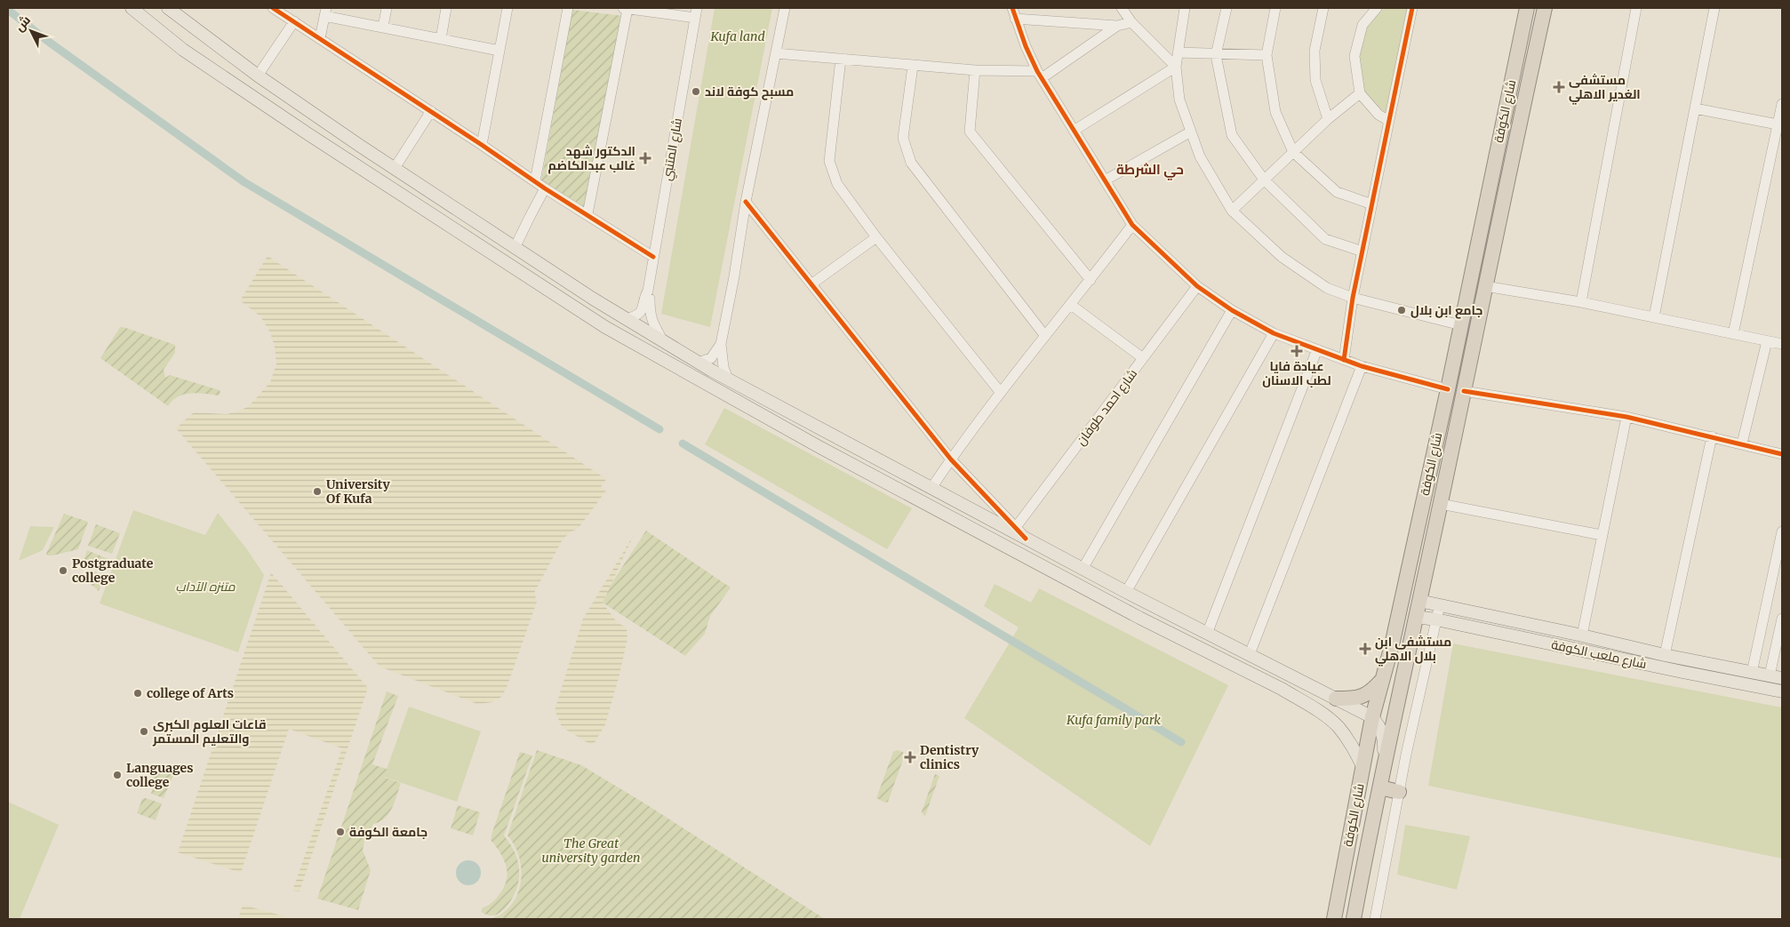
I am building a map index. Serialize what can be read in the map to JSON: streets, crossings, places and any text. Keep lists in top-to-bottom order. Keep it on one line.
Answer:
{"streets":{"highway":["شارع الكوفة"],"main road":["شارع ملعب الكوفة"],"street":["شارع المتنبي","شارع احمد طوفان"]},"crossings":[["شارع الكوفة","شارع ملعب الكوفة"]],"districts":["حي الشرطة"],"parks":["Kufa land","متنزه الآداب","Kufa family park","The Great university garden"],"places":{"health":["مستشفى الغدير الاهلي","الدكتور شهد غالب عبدالكاضم","عيادة فايا لطب الاسنان","مستشفى ابن بلال الاهلي","Dentistry clinics"],"other":["مسبح كوفة لاند","جامع ابن بلال","University Of Kufa","Postgraduate college","college of Arts","قاعات العلوم الكبرى والتعليم المستمر","Languages college","جامعة الكوفة"]},"north":"top left"}
